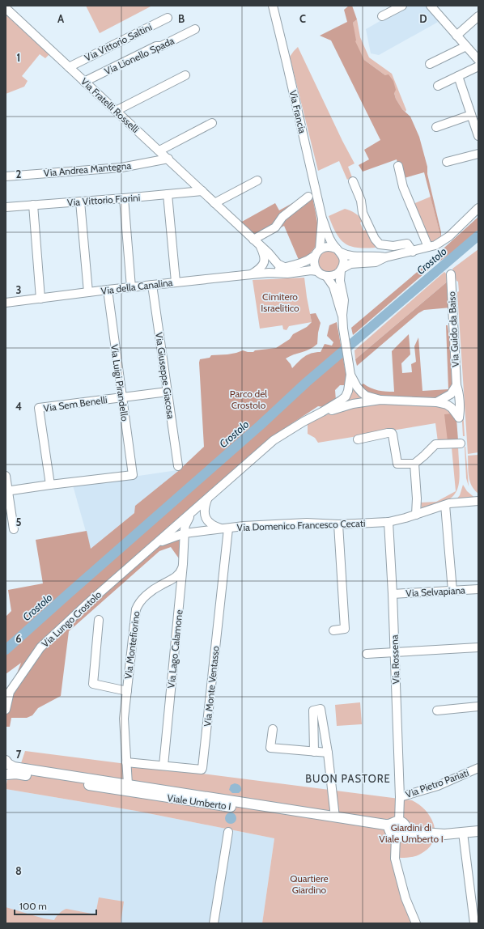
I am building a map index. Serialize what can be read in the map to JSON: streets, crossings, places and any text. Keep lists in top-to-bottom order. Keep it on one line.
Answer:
{"streets":{"main road":["Viale Umberto I"],"street":["Via Vittorio Saltini","Via Lionello Spada","Via Fratelli Rosselli","Via Francia","Via Andrea Mantegna","Via Vittorio Fiorini","Via della Canalina","Via Guido da Baiso","Via Giuseppe Giacosa","Via Luigi Pirandello","Via Sem Benelli","Via Domenico Francesco Cecati","Via Selvapiana","Via Lungo Crostolo","Via Montefiorino","Via Lago Calamone","Via Rossena","Via Monte Ventasso","Via Pietro Pariati"]},"crossings":[["Via Vittorio Saltini","Via Fratelli Rosselli"],["Via Lionello Spada","Via Fratelli Rosselli"],["Via Fratelli Rosselli","Via Andrea Mantegna"],["Via Fratelli Rosselli","Via Vittorio Fiorini"],["Via Fratelli Rosselli","Via della Canalina"],["Via Francia","Via della Canalina"],["Via Francia","Via Lungo Crostolo"],["Via della Canalina","Via Giuseppe Giacosa"],["Via della Canalina","Via Luigi Pirandello"],["Via Guido da Baiso","Via Lungo Crostolo"],["Via Giuseppe Giacosa","Via Sem Benelli"],["Via Luigi Pirandello","Via Sem Benelli"],["Via Domenico Francesco Cecati","Via Lungo Crostolo"],["Via Domenico Francesco Cecati","Via Lago Calamone"],["Via Domenico Francesco Cecati","Via Rossena"],["Via Domenico Francesco Cecati","Via Monte Ventasso"],["Via Selvapiana","Via Rossena"],["Via Lungo Crostolo","Via Lago Calamone"],["Via Montefiorino","Via Lago Calamone"],["Via Montefiorino","Via Monte Ventasso"],["Via Montefiorino","Viale Umberto I"],["Via Lago Calamone","Via Monte Ventasso"],["Via Rossena","Via Pietro Pariati"],["Via Pietro Pariati","Viale Umberto I"]],"districts":["BUON PASTORE"],"water":["Crostolo"],"parks":["Cimitero Israelitico","Parco del Crostolo","Giardini di Viale Umberto I","Quartiere Giardino"],"scale_bar":"100 m","grid":{"columns":["A","B","C","D"],"rows":["1","2","3","4","5","6","7","8"]}}
